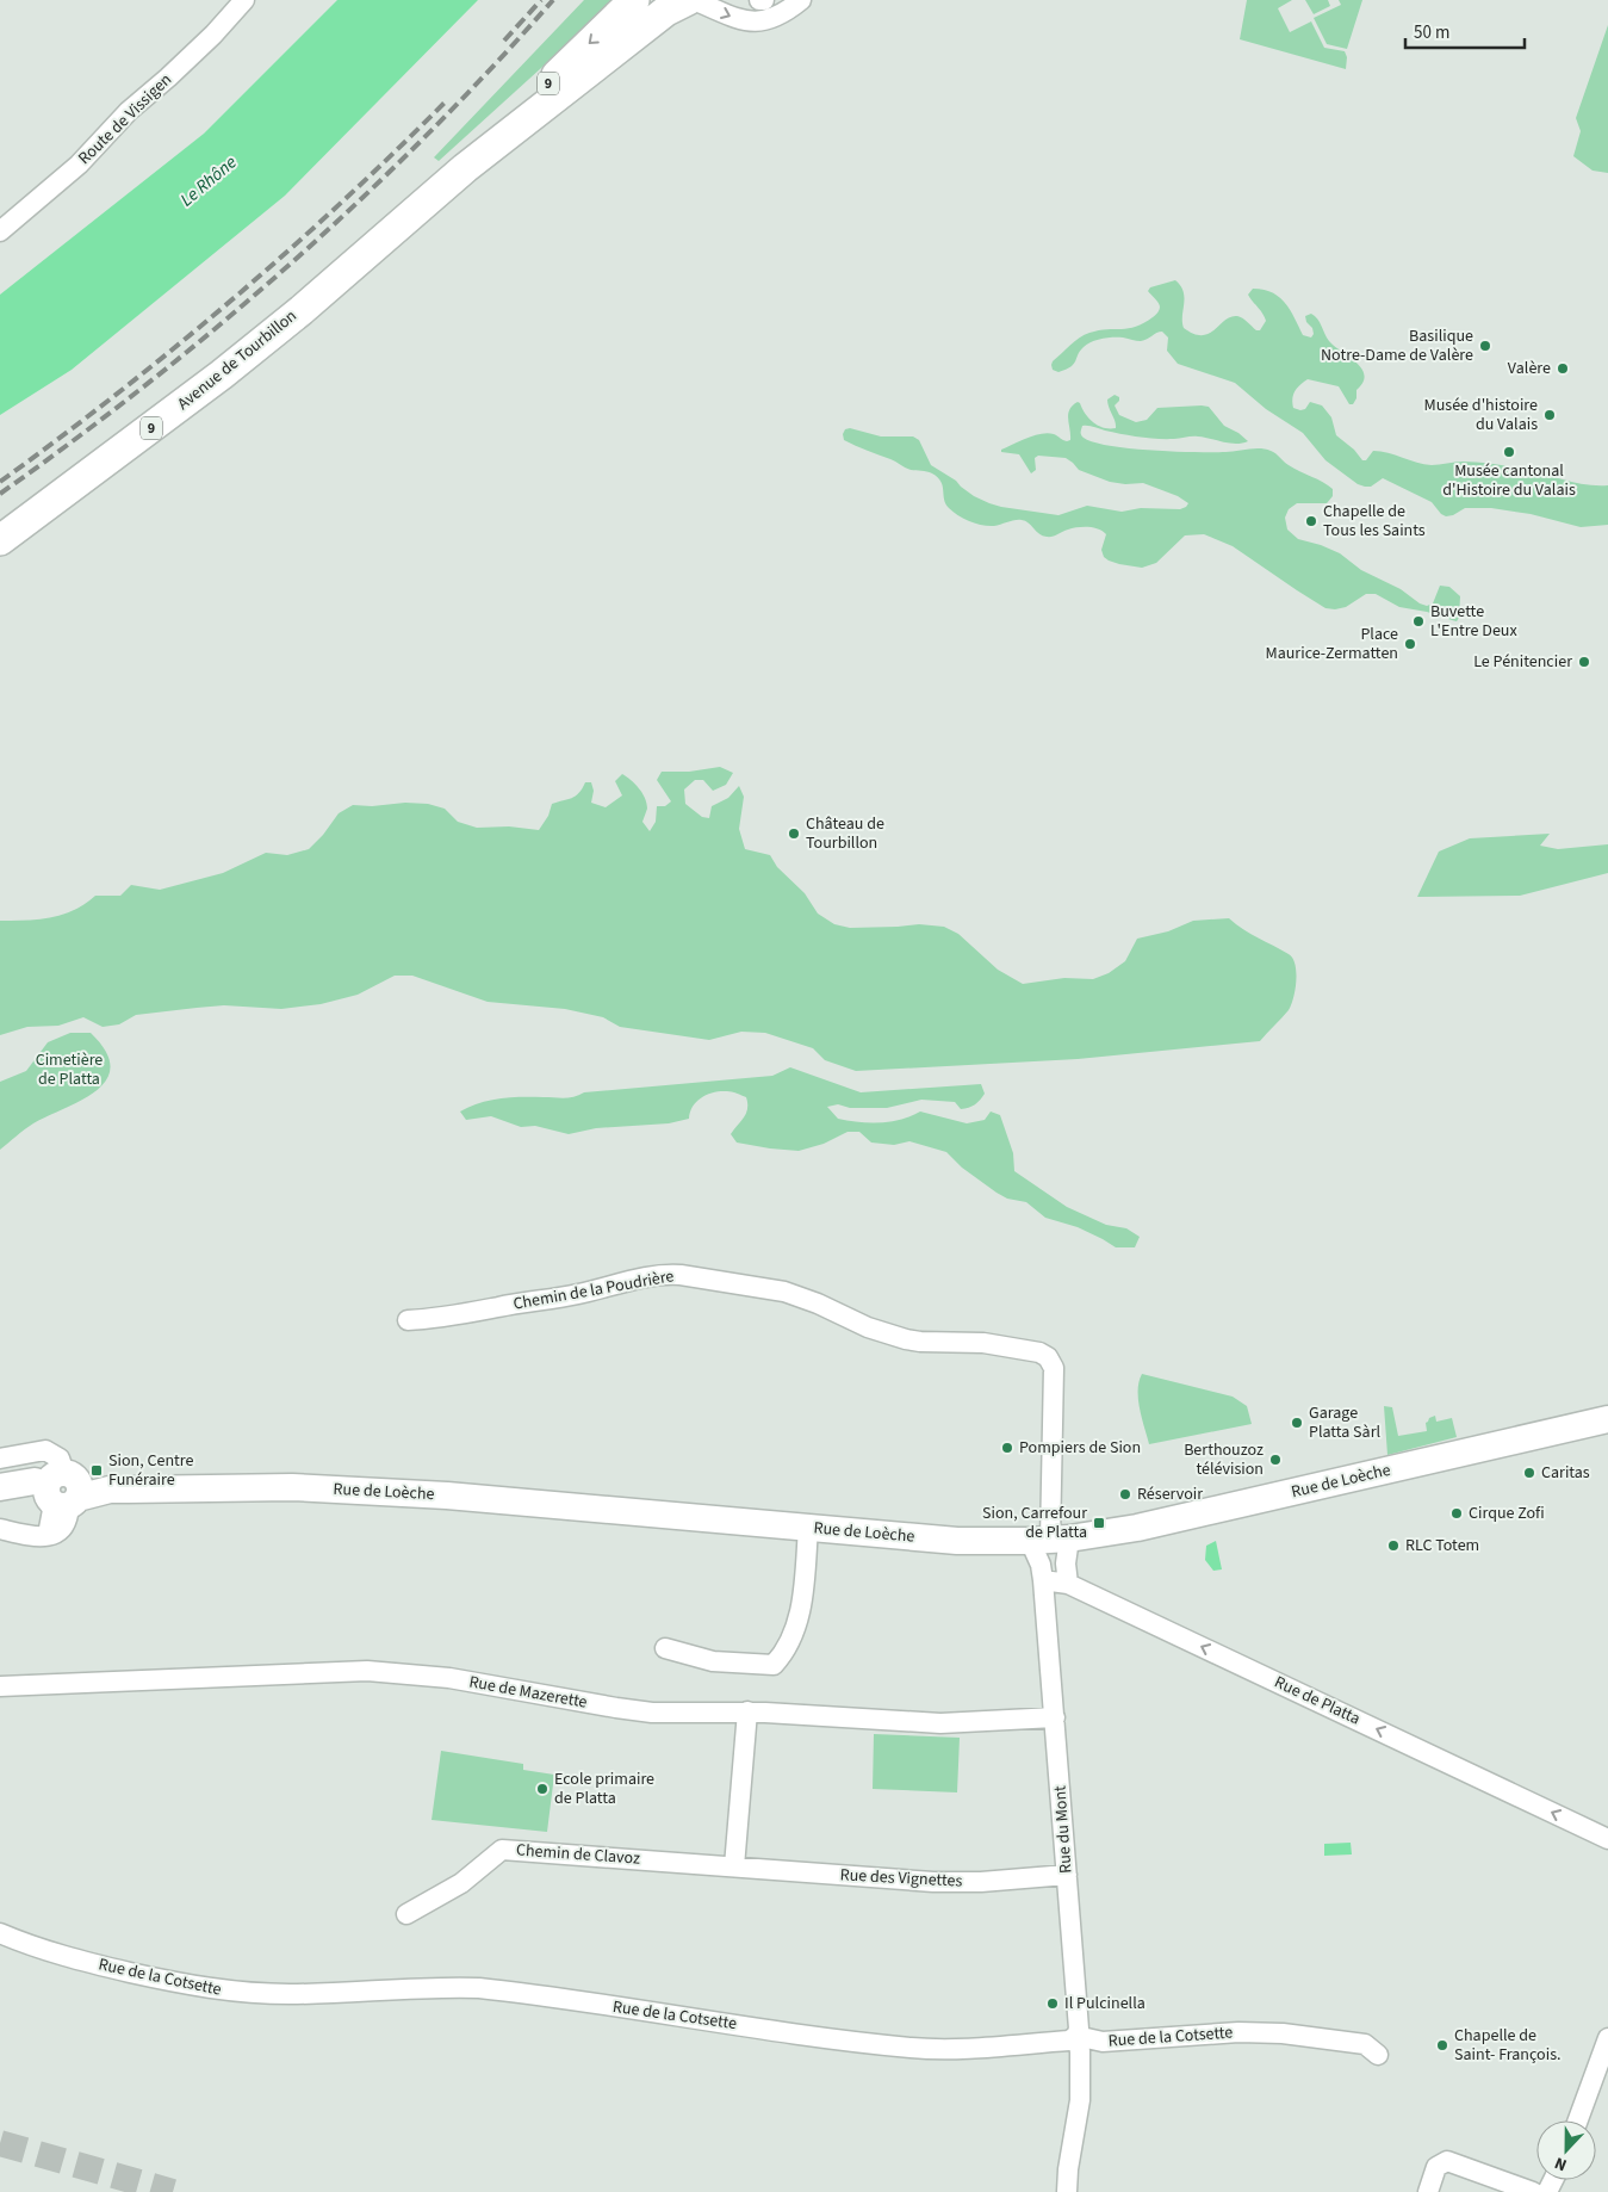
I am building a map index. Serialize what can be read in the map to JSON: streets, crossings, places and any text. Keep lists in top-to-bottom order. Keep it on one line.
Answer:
{"streets":{"main road":["9","Avenue de Tourbillon"],"street":["Route de Vissigen","Chemin de la Poudrière","Rue de Loèche","Rue de Mazerette","Rue de Platta","Rue du Mont","Chemin de Clavoz","Rue des Vignettes","Rue de la Cotsette"]},"crossings":[["Chemin de la Poudrière","Rue de Loèche"],["Chemin de la Poudrière","Rue du Mont"],["Rue de Loèche","Rue du Mont"],["Rue de Mazerette","Rue du Mont"],["Rue de Platta","Rue du Mont"],["Rue du Mont","Rue des Vignettes"],["Rue du Mont","Rue de la Cotsette"],["Chemin de Clavoz","Rue des Vignettes"]],"one_way":["Rue de Platta"],"water":["Le Rhône"],"parks":["Cimetière de Platta"],"places":{"other":["Basilique Notre-Dame de Valère","Valère","Musée d'histoire du Valais","Musée cantonal d'Histoire du Valais","Chapelle de Tous les Saints","Buvette L'Entre Deux","Place Maurice-Zermatten","Le Pénitencier","Château de Tourbillon","Garage Platta Sàrl","Pompiers de Sion","Berthouzoz télévision","Caritas","Réservoir","Cirque Zofi","RLC Totem","Ecole primaire de Platta","Il Pulcinella","Chapelle de Saint- François."],"transit":["Sion, Centre Funéraire","Sion, Carrefour de Platta"]},"scale_bar":"50 m","north":"bottom"}
